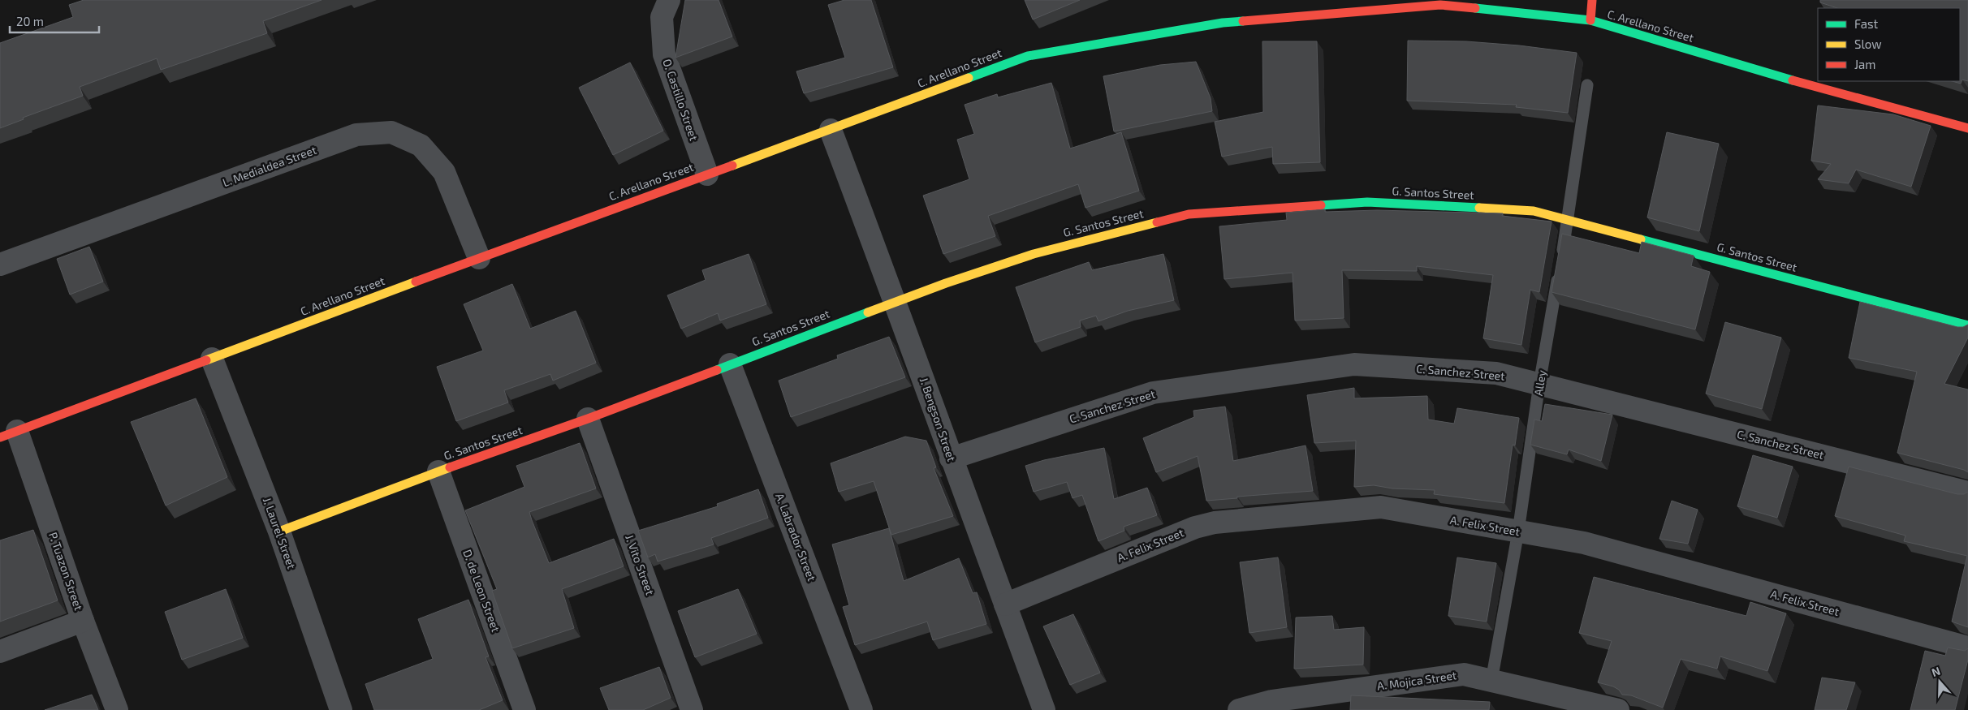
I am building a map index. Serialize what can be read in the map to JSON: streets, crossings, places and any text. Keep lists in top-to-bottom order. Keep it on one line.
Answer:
{"streets":{"street":["C. Arellano Street","O. Castillo Street","L. Medialdea Street","G. Santos Street","C. Sanchez Street","J. Bengson Street","A. Felix Street","J. Laurel Street","A. Labrador Street","J. Vito Street","P. Tuazon Street","D. de Leon Street","A. Mojica Street"],"lane":["Alley"]},"crossings":[["C. Arellano Street","O. Castillo Street"],["C. Arellano Street","L. Medialdea Street"],["C. Arellano Street","J. Bengson Street"],["C. Arellano Street","J. Laurel Street"],["C. Arellano Street","P. Tuazon Street"],["G. Santos Street","Alley"],["G. Santos Street","J. Bengson Street"],["G. Santos Street","J. Laurel Street"],["G. Santos Street","A. Labrador Street"],["G. Santos Street","J. Vito Street"],["G. Santos Street","D. de Leon Street"],["C. Sanchez Street","Alley"],["C. Sanchez Street","J. Bengson Street"],["Alley","A. Felix Street"],["Alley","A. Mojica Street"],["J. Bengson Street","A. Felix Street"]],"legend":["Fast","Slow","Jam"],"scale_bar":"20 m","north":"top"}
